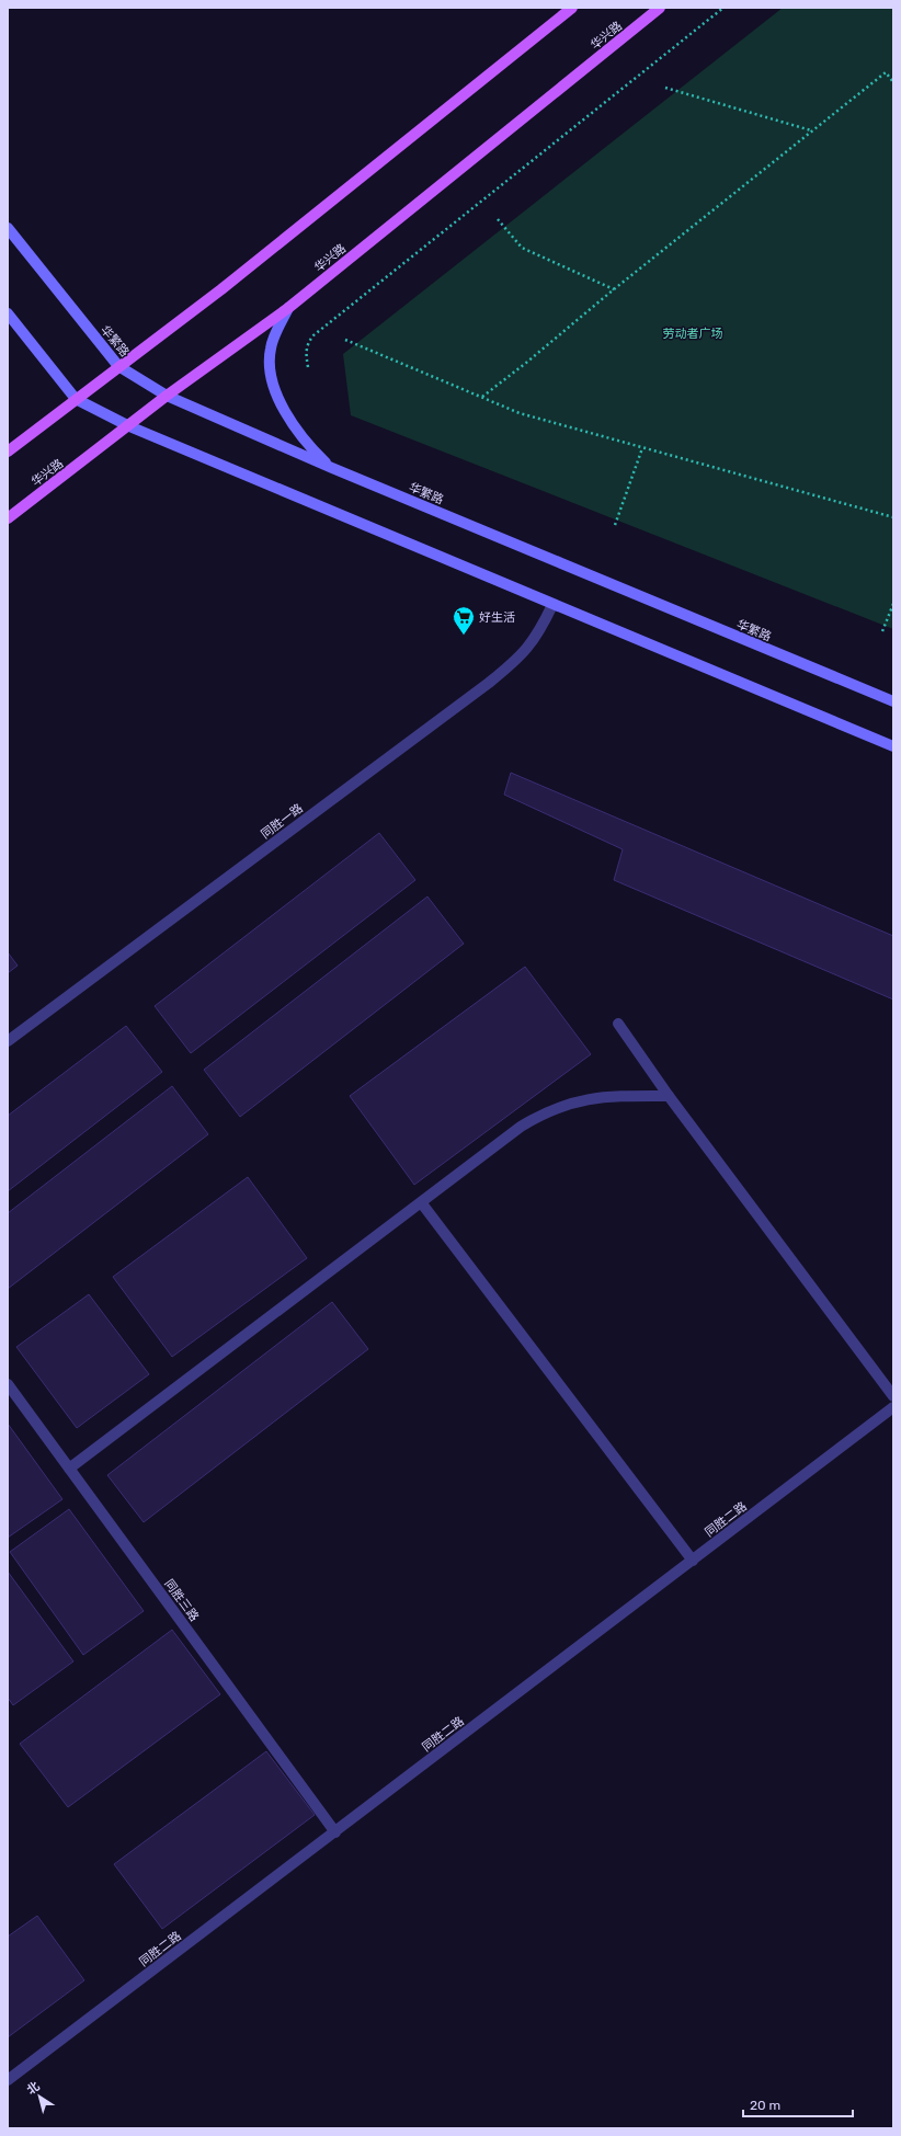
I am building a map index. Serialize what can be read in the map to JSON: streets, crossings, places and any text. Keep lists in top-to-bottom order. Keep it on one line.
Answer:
{"streets":{"main road":["华兴路","华繁路"],"street":["同胜一路","同胜二路","同胜三路"]},"crossings":[["华兴路","华繁路"],["同胜二路","同胜三路"]],"parks":["劳动者广场"],"places":{"supermarket":["好生活"]},"scale_bar":"20 m","north":"top left"}
